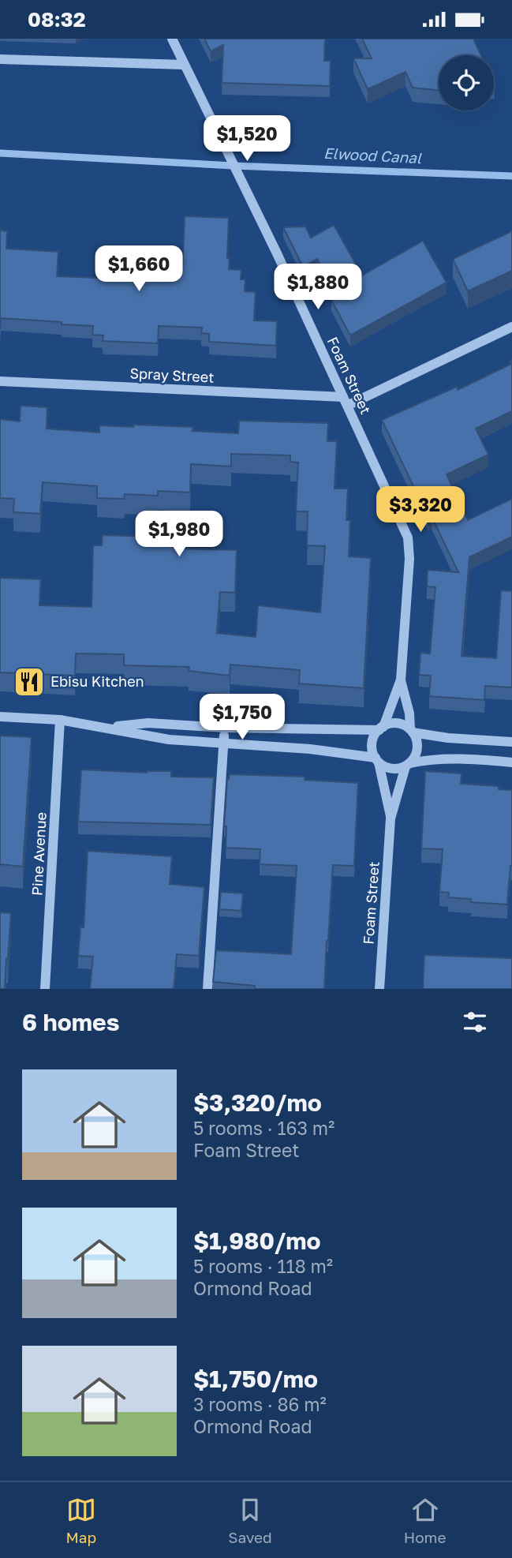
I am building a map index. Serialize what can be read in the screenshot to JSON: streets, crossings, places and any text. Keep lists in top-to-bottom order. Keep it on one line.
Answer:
{"streets":{"street":["Spray Street","Foam Street","Pine Avenue"]},"crossings":[["Spray Street","Foam Street"]],"water":["Elwood Canal"],"places":{"restaurant":["Ebisu Kitchen"]},"page":{"status":"08:32","price":["$1,520","$1,660","$1,880","$3,320","$1,980","$1,750"],"heading":"6 homes","list":[{"name":"$3,320/mo","note":"5 rooms · 163 m² · Foam Street"},{"name":"$1,980/mo","note":"5 rooms · 118 m² · Ormond Road"},{"name":"$1,750/mo","note":"3 rooms · 86 m² · Ormond Road"}],"tabs":["Map","Saved","Home"]}}
